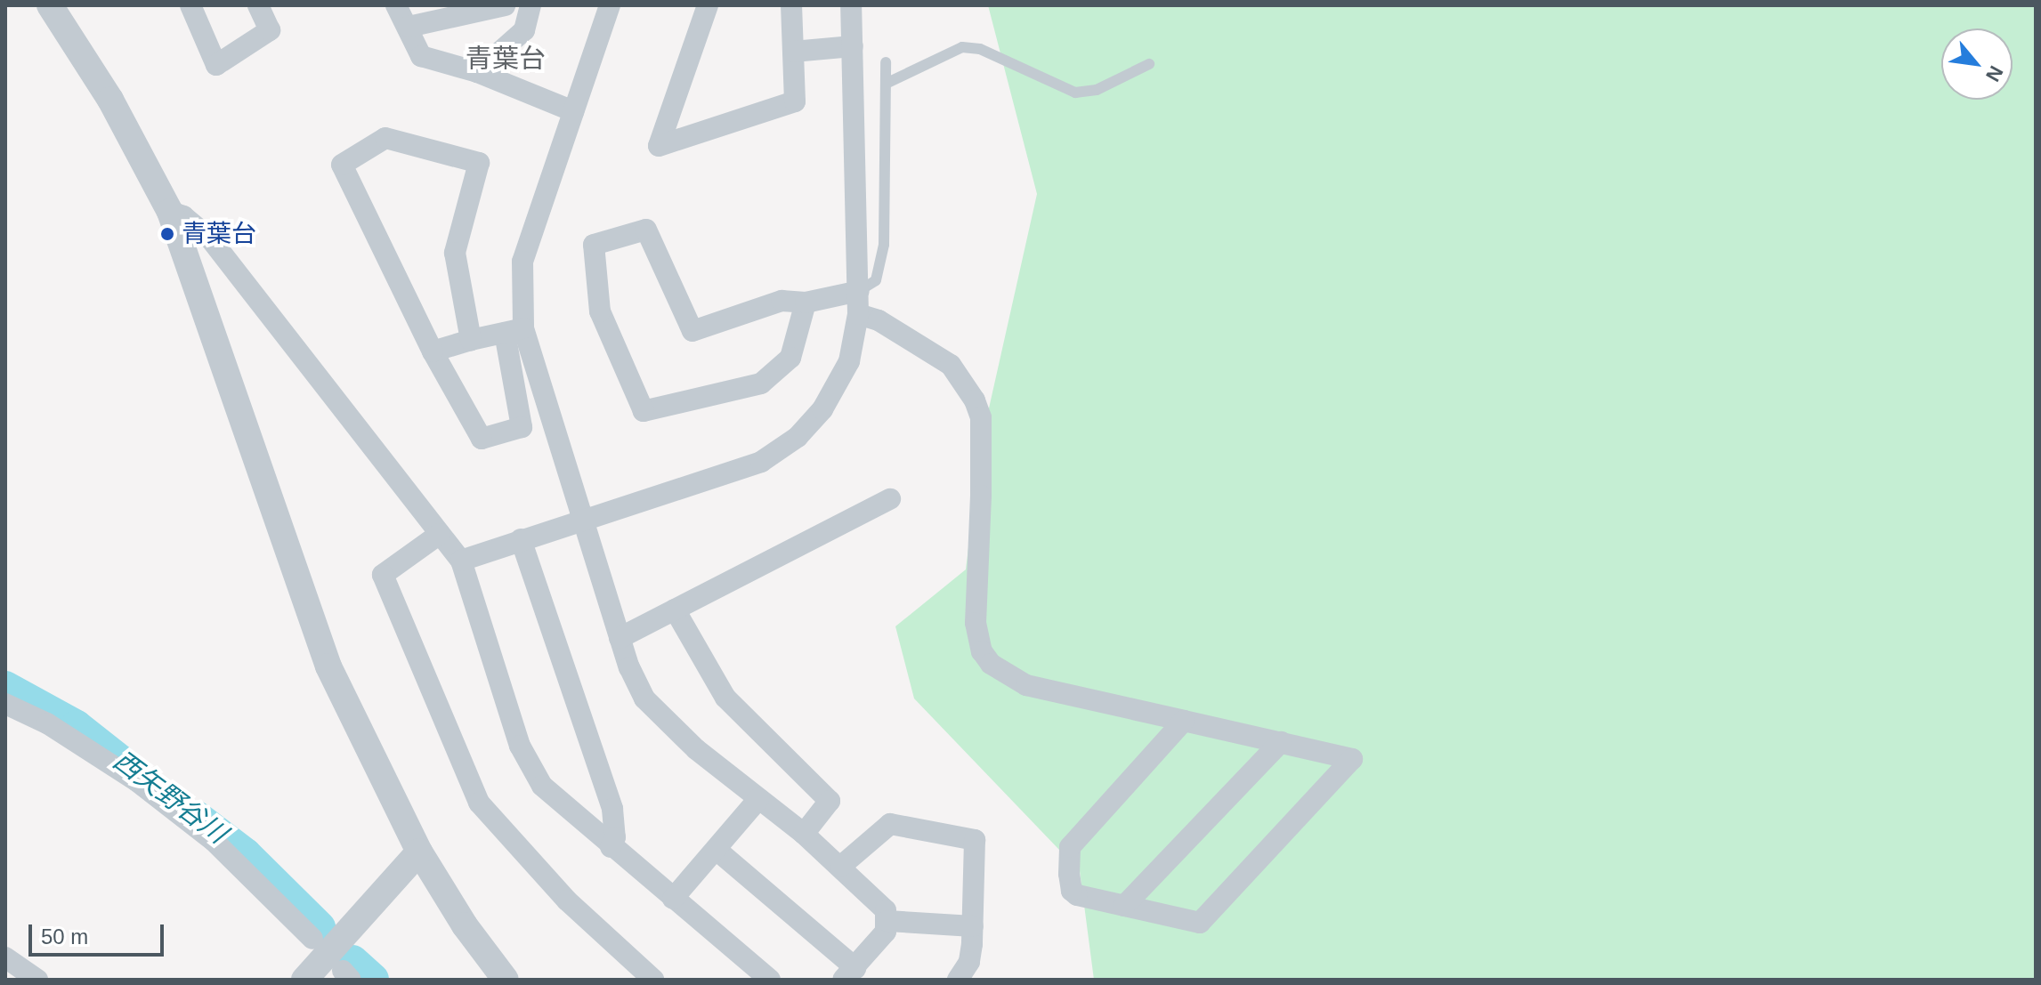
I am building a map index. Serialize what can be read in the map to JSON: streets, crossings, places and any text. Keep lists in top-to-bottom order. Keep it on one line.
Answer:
{"districts":["青葉台"],"water":["西矢野谷川"],"places":["青葉台"],"scale_bar":"50 m","north":"bottom right"}
